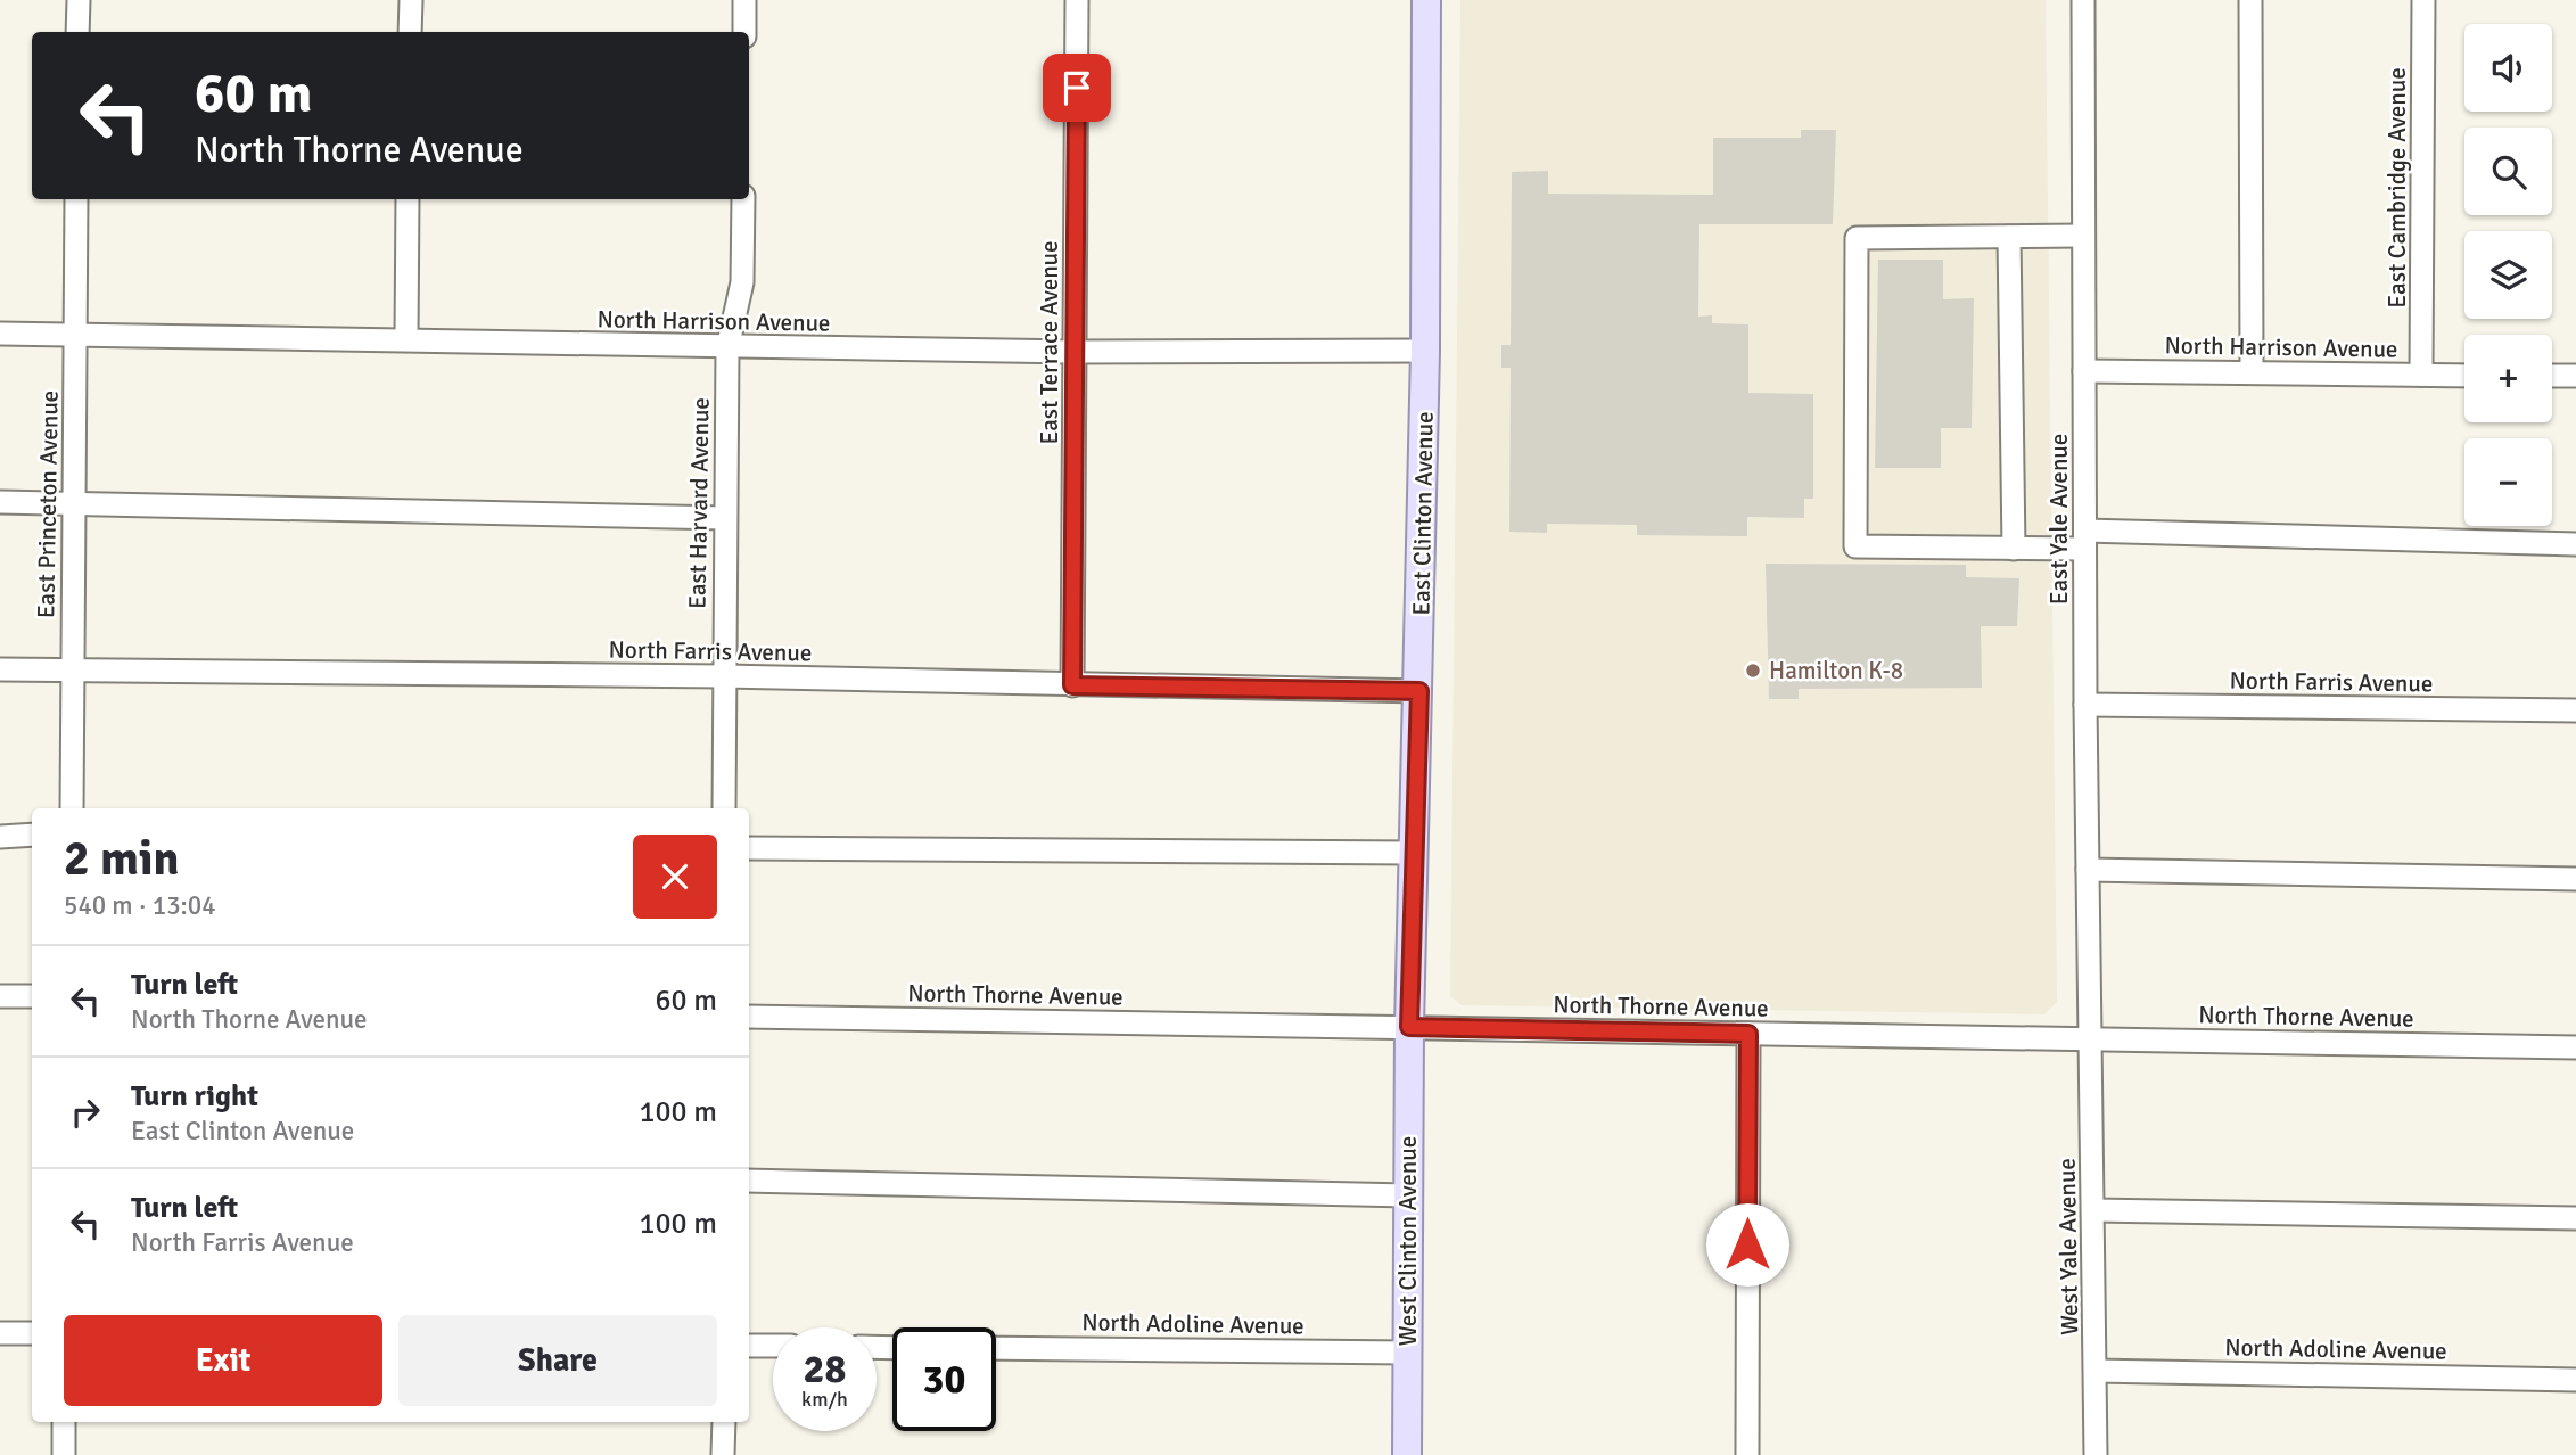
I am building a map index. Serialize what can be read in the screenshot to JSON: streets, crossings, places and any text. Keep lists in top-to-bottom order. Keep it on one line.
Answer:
{"streets":{"main road":["East Clinton Avenue","West Clinton Avenue"],"street":["East Cambridge Avenue","North Harrison Avenue","East Terrace Avenue","East Harvard Avenue","East Princeton Avenue","East Yale Avenue","North Farris Avenue","North Thorne Avenue","West Yale Avenue","North Adoline Avenue"]},"crossings":[["East Cambridge Avenue","North Harrison Avenue"],["North Harrison Avenue","East Terrace Avenue"],["North Harrison Avenue","East Harvard Avenue"],["North Harrison Avenue","East Princeton Avenue"],["North Harrison Avenue","East Clinton Avenue"],["North Harrison Avenue","East Yale Avenue"],["East Terrace Avenue","North Farris Avenue"],["East Harvard Avenue","North Farris Avenue"],["East Princeton Avenue","North Farris Avenue"],["East Clinton Avenue","North Farris Avenue"],["East Clinton Avenue","North Thorne Avenue"],["East Clinton Avenue","West Clinton Avenue"],["East Yale Avenue","North Farris Avenue"],["East Yale Avenue","North Thorne Avenue"],["East Yale Avenue","West Yale Avenue"],["North Thorne Avenue","West Clinton Avenue"],["North Thorne Avenue","West Yale Avenue"],["West Clinton Avenue","North Adoline Avenue"],["West Yale Avenue","North Adoline Avenue"]],"places":["Hamilton K-8"],"page":{"map_buttons":["+","−"],"turn":["60 m","North Thorne Avenue"],"heading":["2 min","540 m · 13:04"],"list":[{"name":"Turn left","note":"North Thorne Avenue","value":"60 m"},{"name":"Turn right","note":"East Clinton Avenue","value":"100 m"},{"name":"Turn left","note":"North Farris Avenue","value":"100 m"}],"buttons":["Exit","Share"],"speed":"28 km/h","limit":"30"}}
